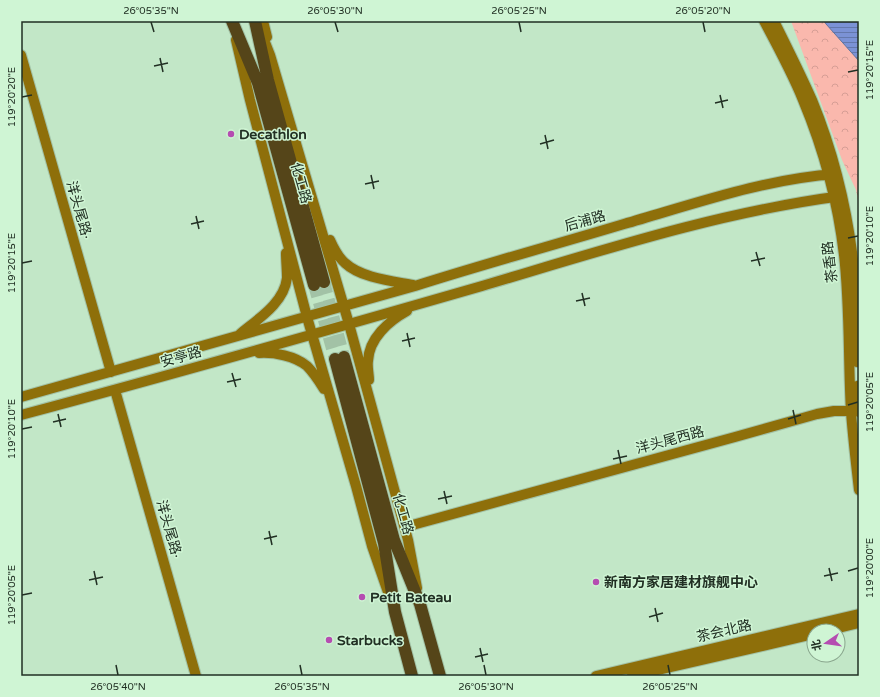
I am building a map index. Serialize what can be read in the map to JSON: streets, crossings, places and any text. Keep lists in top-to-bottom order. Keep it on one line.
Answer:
{"streets":{"highway":["化工路"],"main road":["洋头尾路·","后浦路","茶香路","安亭路","洋头尾西路","茶会北路"]},"crossings":[["洋头尾路·","安亭路"],["后浦路","茶香路"],["后浦路","安亭路"],["茶香路","洋头尾西路"]],"places":["Decathlon","新南方家居建材旗舰中心","Petit Bateau","Starbucks"],"north":"left","coordinates":["26°05'35\"N","26°05'30\"N","26°05'25\"N","26°05'20\"N","119°20'15\"E","119°20'20\"E","119°20'10\"E","119°20'05\"E","119°20'00\"E","26°05'40\"N"]}
